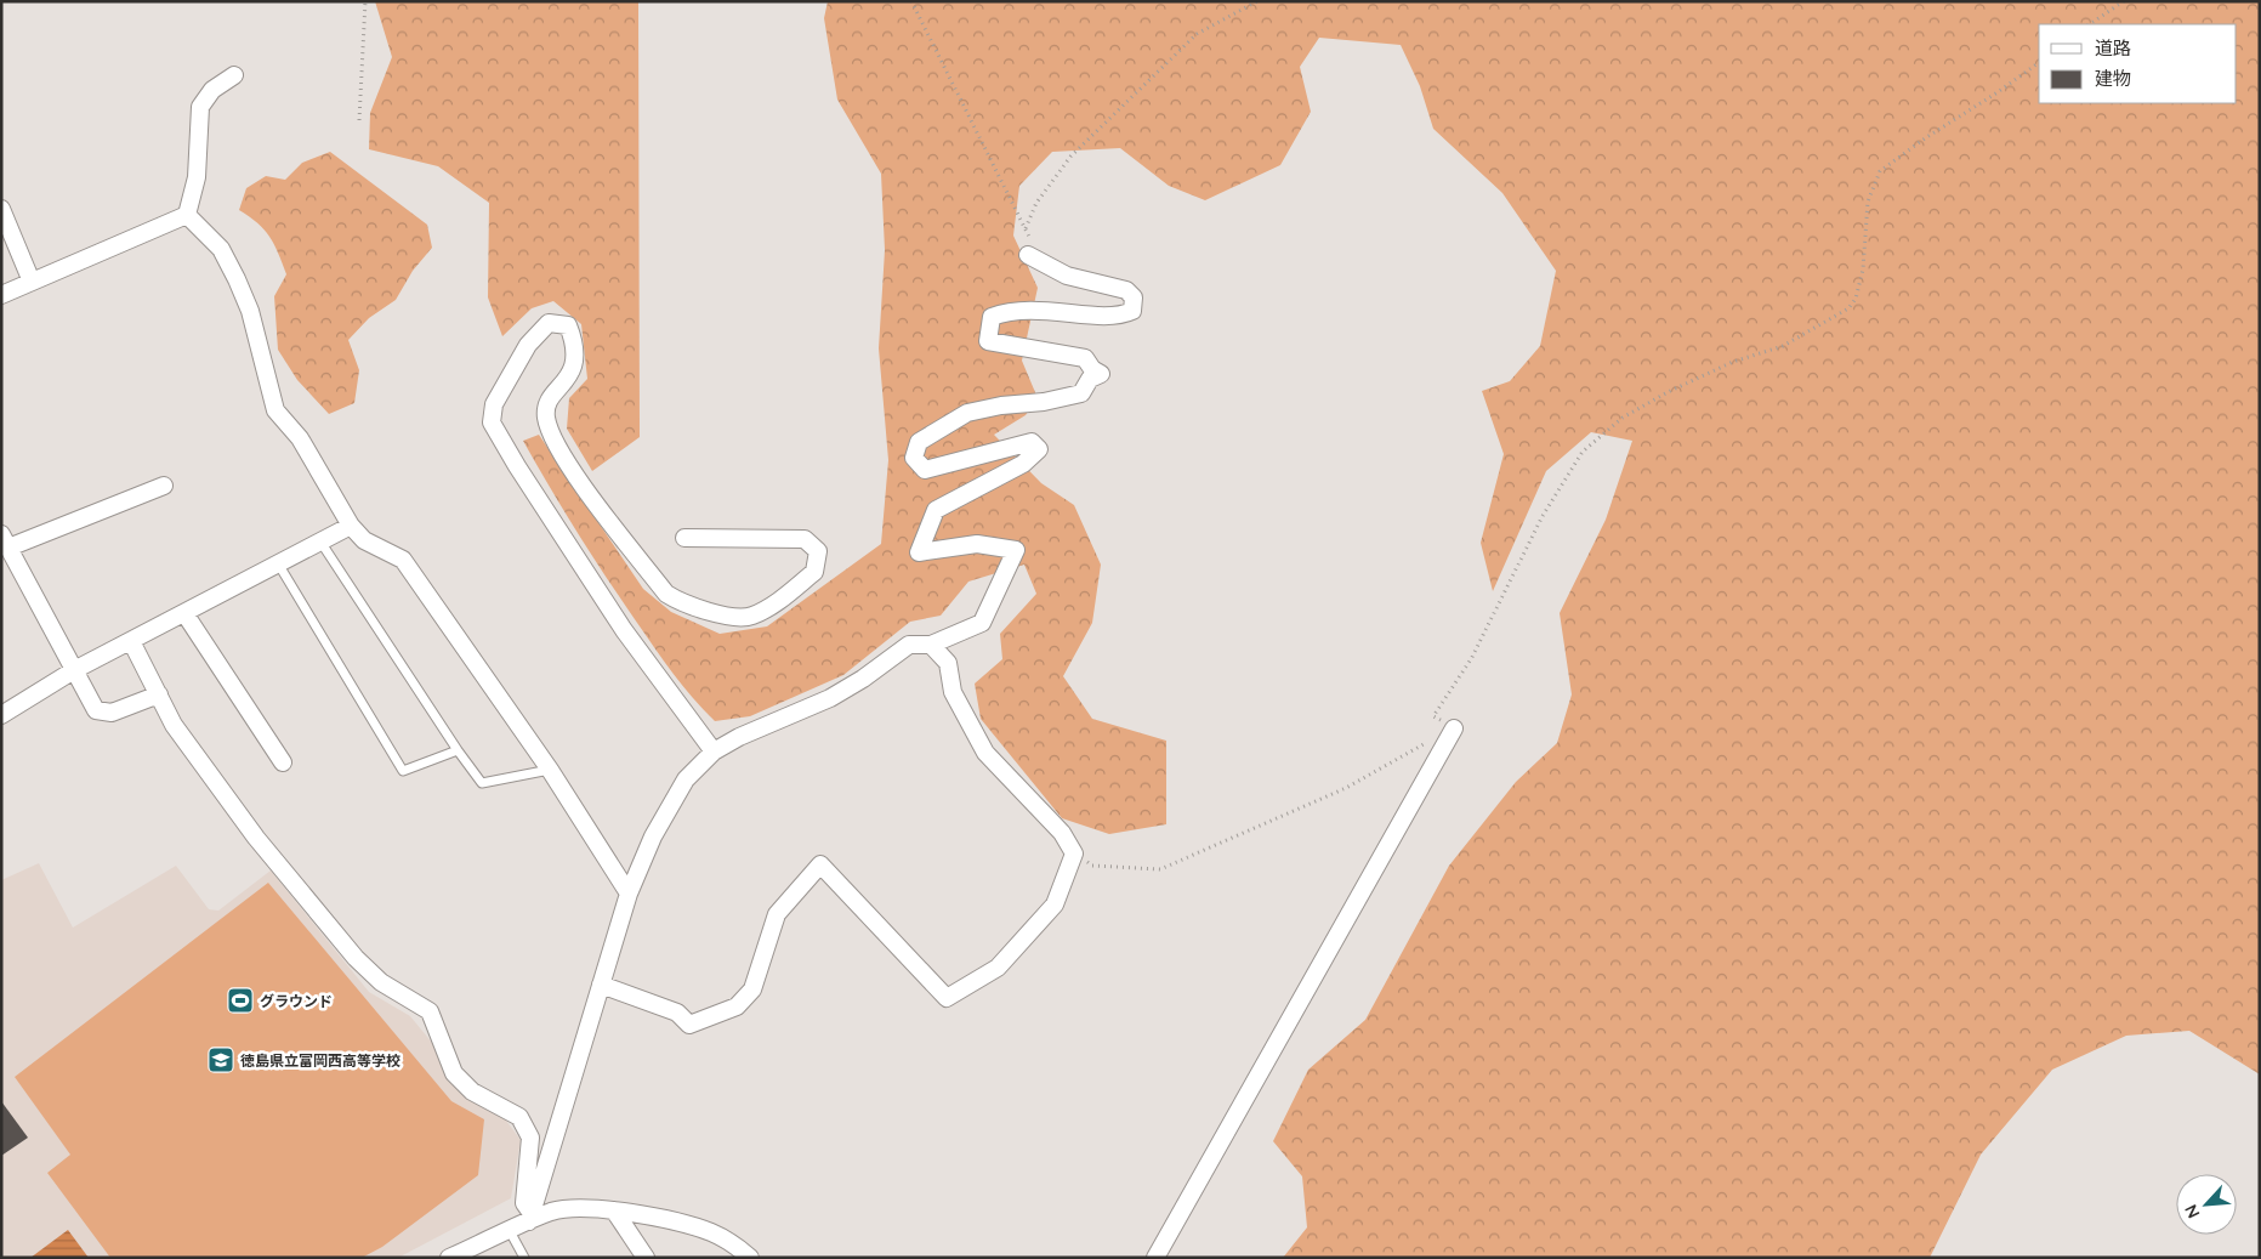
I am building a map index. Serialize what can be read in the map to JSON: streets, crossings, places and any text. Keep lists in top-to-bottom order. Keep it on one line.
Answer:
{"places":{"sports":["グラウンド"],"school or university":["徳島県立富岡西高等学校"]},"legend":["道路","建物"],"north":"bottom left"}
